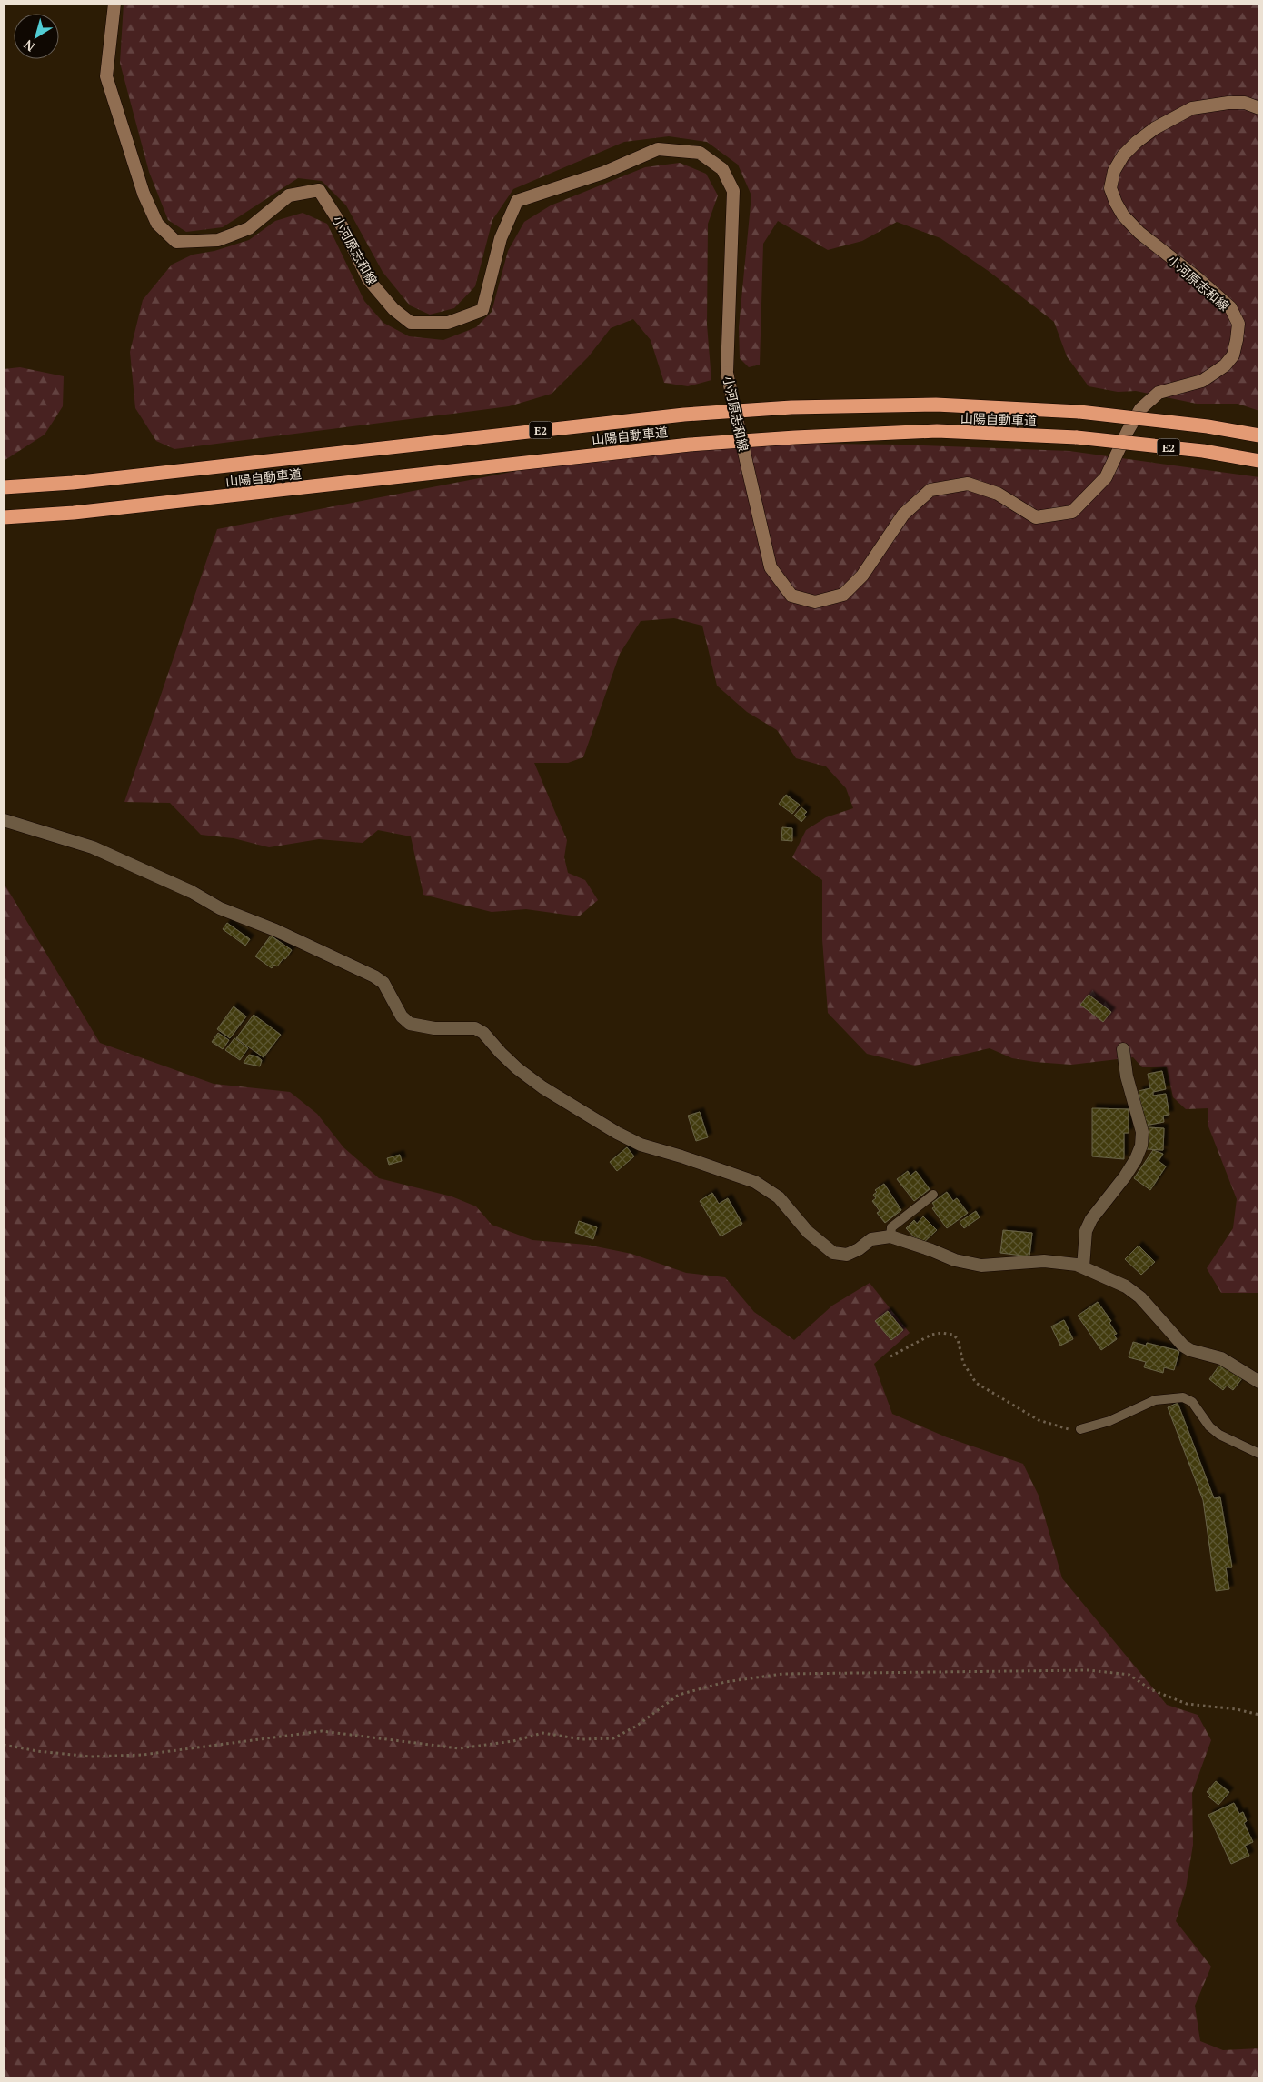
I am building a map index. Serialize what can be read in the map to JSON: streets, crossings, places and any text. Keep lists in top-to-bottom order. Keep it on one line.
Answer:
{"streets":{"highway":["山陽自動車道","E2"],"main road":["小河原志和線"]},"north":"bottom left"}
